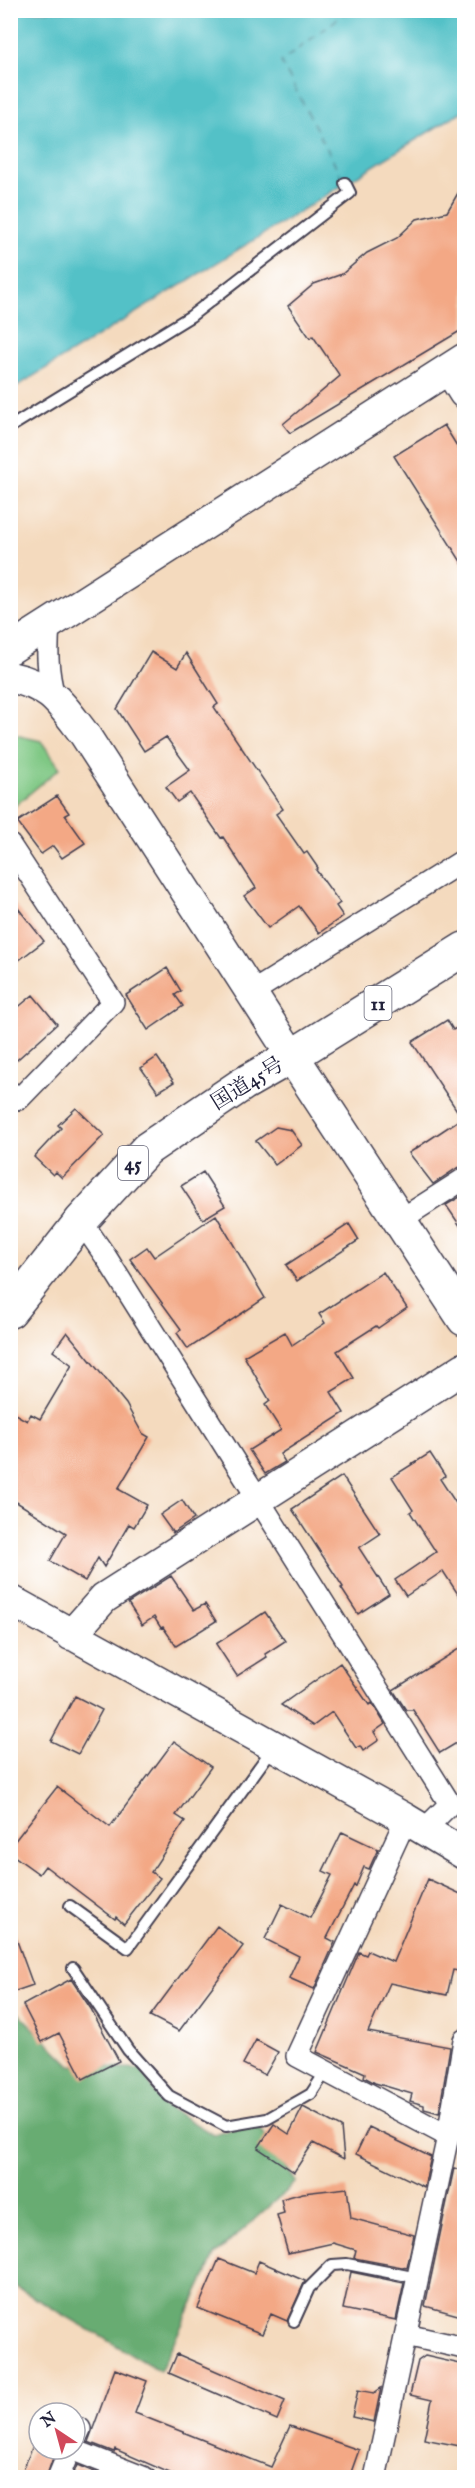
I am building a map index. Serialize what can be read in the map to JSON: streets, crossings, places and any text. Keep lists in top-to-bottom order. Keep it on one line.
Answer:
{"streets":{"main road":["11","国道45号","45"]},"crossings":[["11","国道45号"]],"north":"top left"}
